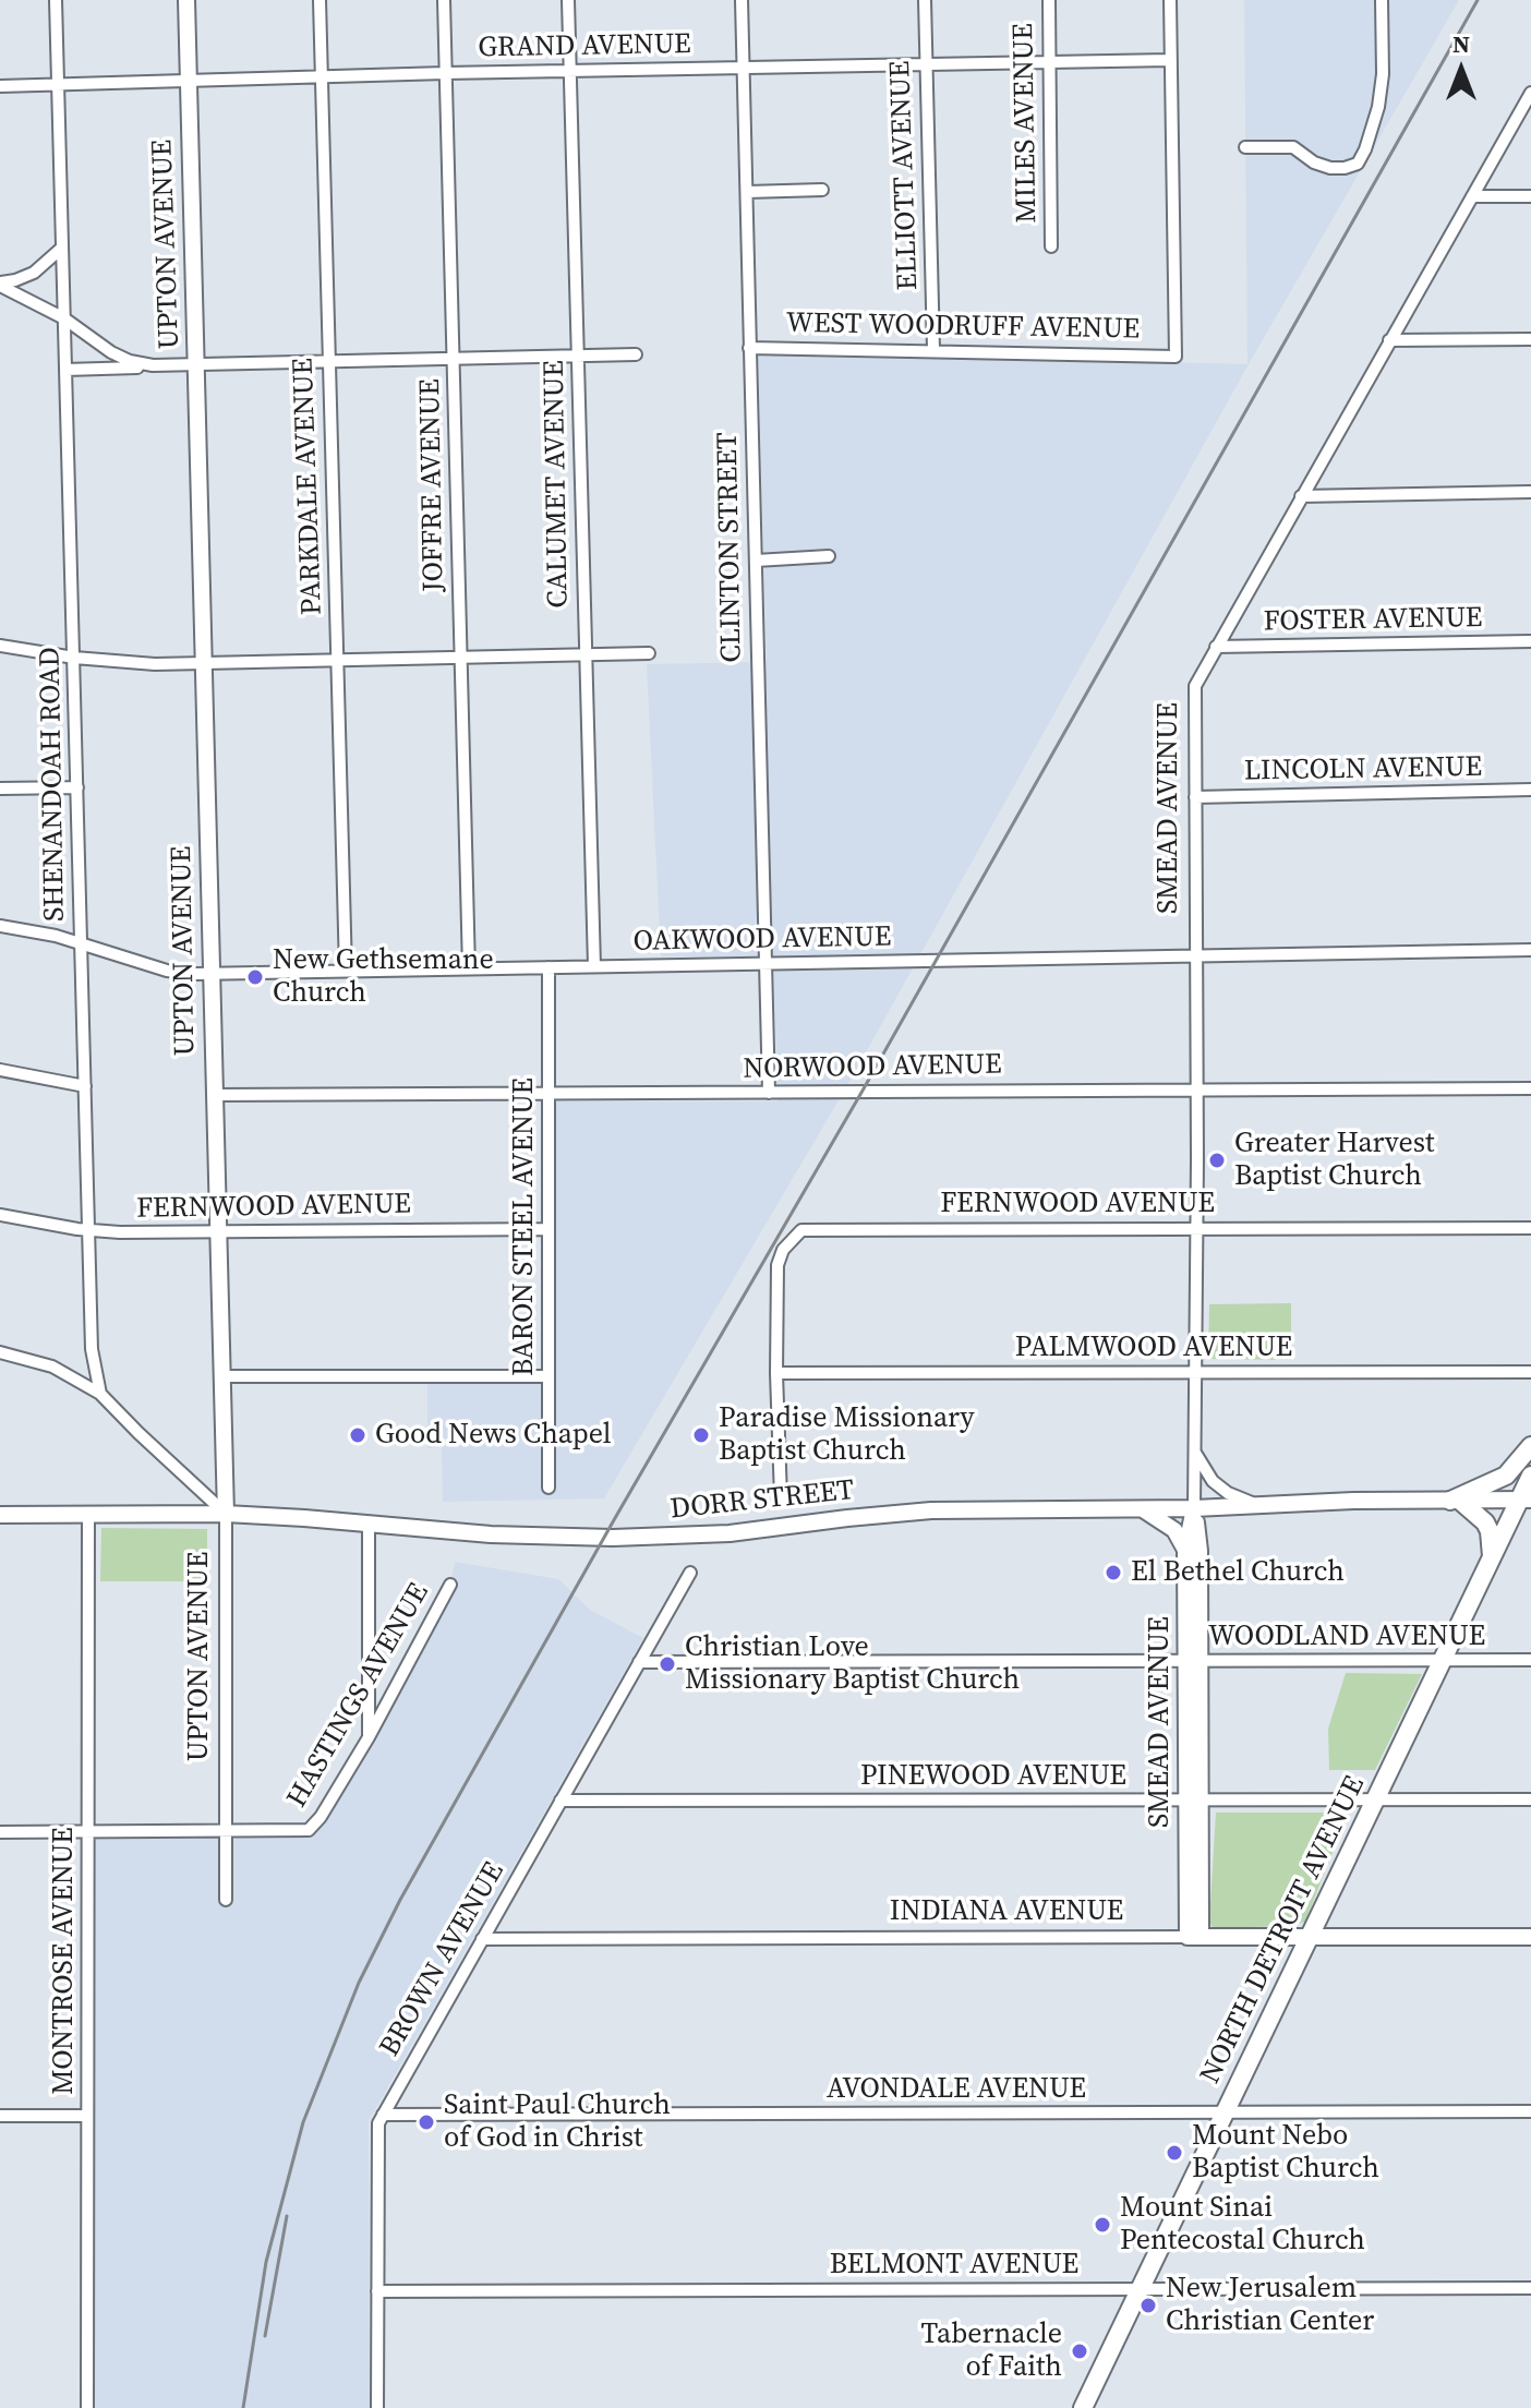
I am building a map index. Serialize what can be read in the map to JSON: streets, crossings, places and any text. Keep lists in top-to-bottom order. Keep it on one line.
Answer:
{"streets":{"main road":["NORTH DETROIT AVENUE"],"street":["GRAND AVENUE","MILES AVENUE","ELLIOTT AVENUE","UPTON AVENUE","WEST WOODRUFF AVENUE","CALUMET AVENUE","JOFFRE AVENUE","PARKDALE AVENUE","CLINTON STREET","FOSTER AVENUE","LINCOLN AVENUE","SHENANDOAH ROAD","SMEAD AVENUE","OAKWOOD AVENUE","NORWOOD AVENUE","FERNWOOD AVENUE","BARON STEEL AVENUE","PALMWOOD AVENUE","DORR STREET","WOODLAND AVENUE","HASTINGS AVENUE","PINEWOOD AVENUE","INDIANA AVENUE","BROWN AVENUE","MONTROSE AVENUE","AVONDALE AVENUE","BELMONT AVENUE"]},"crossings":[["GRAND AVENUE","MILES AVENUE"],["GRAND AVENUE","ELLIOTT AVENUE"],["GRAND AVENUE","UPTON AVENUE"],["GRAND AVENUE","WEST WOODRUFF AVENUE"],["GRAND AVENUE","CALUMET AVENUE"],["GRAND AVENUE","JOFFRE AVENUE"],["GRAND AVENUE","PARKDALE AVENUE"],["GRAND AVENUE","CLINTON STREET"],["GRAND AVENUE","SHENANDOAH ROAD"],["ELLIOTT AVENUE","WEST WOODRUFF AVENUE"],["UPTON AVENUE","OAKWOOD AVENUE"],["UPTON AVENUE","NORWOOD AVENUE"],["UPTON AVENUE","FERNWOOD AVENUE"],["UPTON AVENUE","DORR STREET"],["UPTON AVENUE","HASTINGS AVENUE"],["WEST WOODRUFF AVENUE","CLINTON STREET"],["CALUMET AVENUE","OAKWOOD AVENUE"],["JOFFRE AVENUE","OAKWOOD AVENUE"],["PARKDALE AVENUE","OAKWOOD AVENUE"],["CLINTON STREET","OAKWOOD AVENUE"],["CLINTON STREET","NORWOOD AVENUE"],["FOSTER AVENUE","SMEAD AVENUE"],["LINCOLN AVENUE","SMEAD AVENUE"],["SHENANDOAH ROAD","OAKWOOD AVENUE"],["SHENANDOAH ROAD","FERNWOOD AVENUE"],["SMEAD AVENUE","OAKWOOD AVENUE"],["SMEAD AVENUE","NORWOOD AVENUE"],["SMEAD AVENUE","FERNWOOD AVENUE"],["SMEAD AVENUE","PALMWOOD AVENUE"],["SMEAD AVENUE","DORR STREET"],["SMEAD AVENUE","WOODLAND AVENUE"],["SMEAD AVENUE","PINEWOOD AVENUE"],["SMEAD AVENUE","INDIANA AVENUE"],["OAKWOOD AVENUE","BARON STEEL AVENUE"],["NORWOOD AVENUE","BARON STEEL AVENUE"],["FERNWOOD AVENUE","BARON STEEL AVENUE"],["FERNWOOD AVENUE","PALMWOOD AVENUE"],["DORR STREET","NORTH DETROIT AVENUE"],["DORR STREET","MONTROSE AVENUE"],["WOODLAND AVENUE","NORTH DETROIT AVENUE"],["WOODLAND AVENUE","BROWN AVENUE"],["PINEWOOD AVENUE","NORTH DETROIT AVENUE"],["PINEWOOD AVENUE","BROWN AVENUE"],["INDIANA AVENUE","NORTH DETROIT AVENUE"],["INDIANA AVENUE","BROWN AVENUE"],["NORTH DETROIT AVENUE","AVONDALE AVENUE"],["NORTH DETROIT AVENUE","BELMONT AVENUE"],["BROWN AVENUE","AVONDALE AVENUE"],["BROWN AVENUE","BELMONT AVENUE"]],"places":["New Gethsemane Church","Greater Harvest Baptist Church","Good News Chapel","Paradise Missionary Baptist Church","El Bethel Church","Christian Love Missionary Baptist Church","Saint Paul Church of God in Christ","Mount Nebo Baptist Church","Mount Sinai Pentecostal Church","New Jerusalem Christian Center","Tabernacle of Faith"],"north":"top"}
